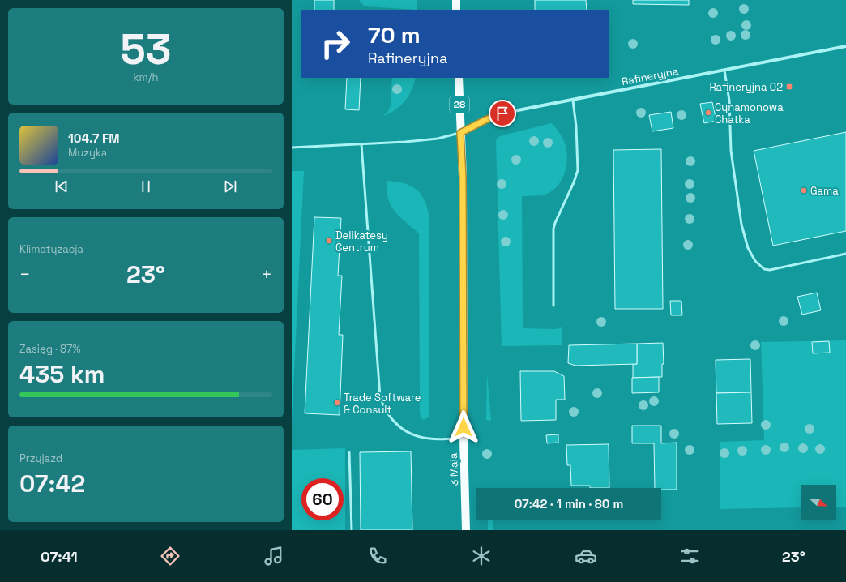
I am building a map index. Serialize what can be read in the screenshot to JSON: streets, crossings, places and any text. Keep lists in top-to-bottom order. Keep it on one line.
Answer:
{"streets":{"main road":["28","3 Maja"],"street":["Rafineryjna"]},"crossings":[["Rafineryjna","3 Maja"]],"places":{"transit":["Rafineryjna 02"],"other":["Cynamonowa Chatka","Gama","Delikatesy Centrum","Trade Software & Consult"]},"north":"right","page":{"tile":[["53","km/h"],"Klimatyzacja",["Zasięg · 87%","435 km"],["Przyjazd","07:42"]],"turn":["70 m","Rafineryjna"],"song":["104.7 FM","Muzyka"],"heat":["−","23°","+"],"limit":"60","trip":"07:42 · 1 min · 80 m","tabs":["07:41","23°"]}}
